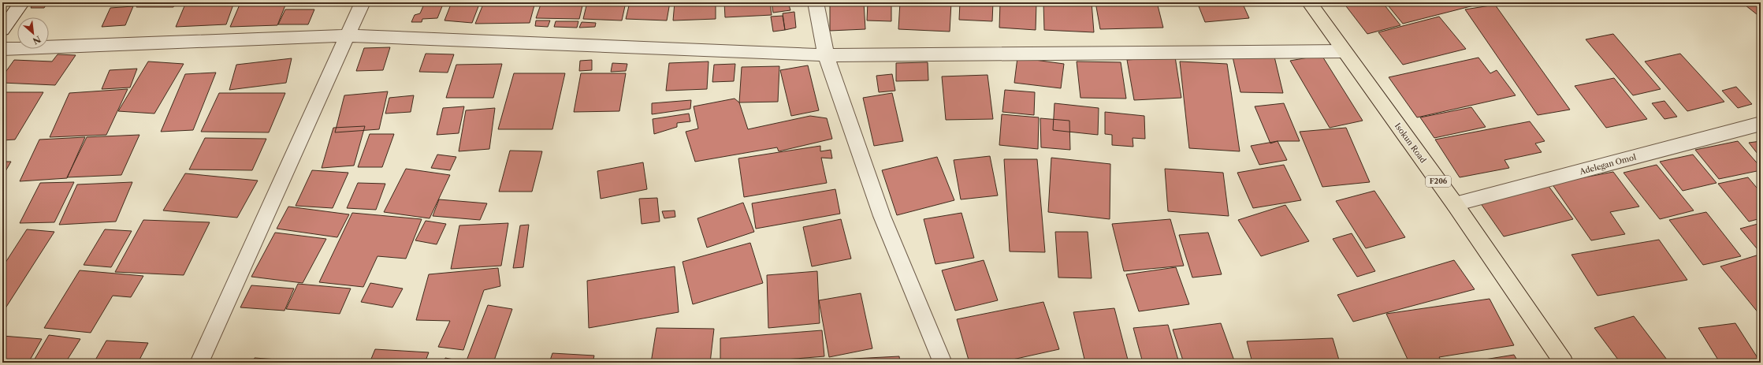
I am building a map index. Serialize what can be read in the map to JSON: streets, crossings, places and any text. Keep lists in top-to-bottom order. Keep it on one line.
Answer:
{"streets":{"main road":["Isokun Road","F206"],"street":["Adelegan Omol"]},"crossings":[["Isokun Road","Adelegan Omol"]],"north":"bottom right"}
